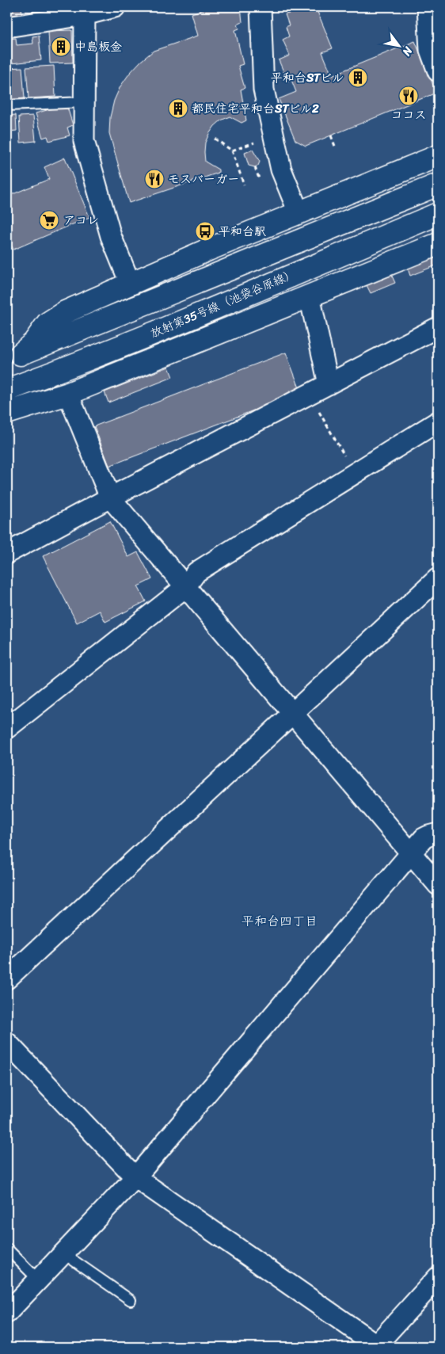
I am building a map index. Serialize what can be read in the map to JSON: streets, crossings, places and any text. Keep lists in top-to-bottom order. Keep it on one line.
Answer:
{"streets":{"main road":["放射第35号線（池袋谷原線）"]},"districts":["平和台四丁目"],"places":{"building":["中島板金","平和台STビル","都民住宅平和台STビル2"],"restaurant":["ココス","モスバーガー"],"supermarket":["アコレ"],"bus stop":["平和台駅"]},"north":"bottom right"}
